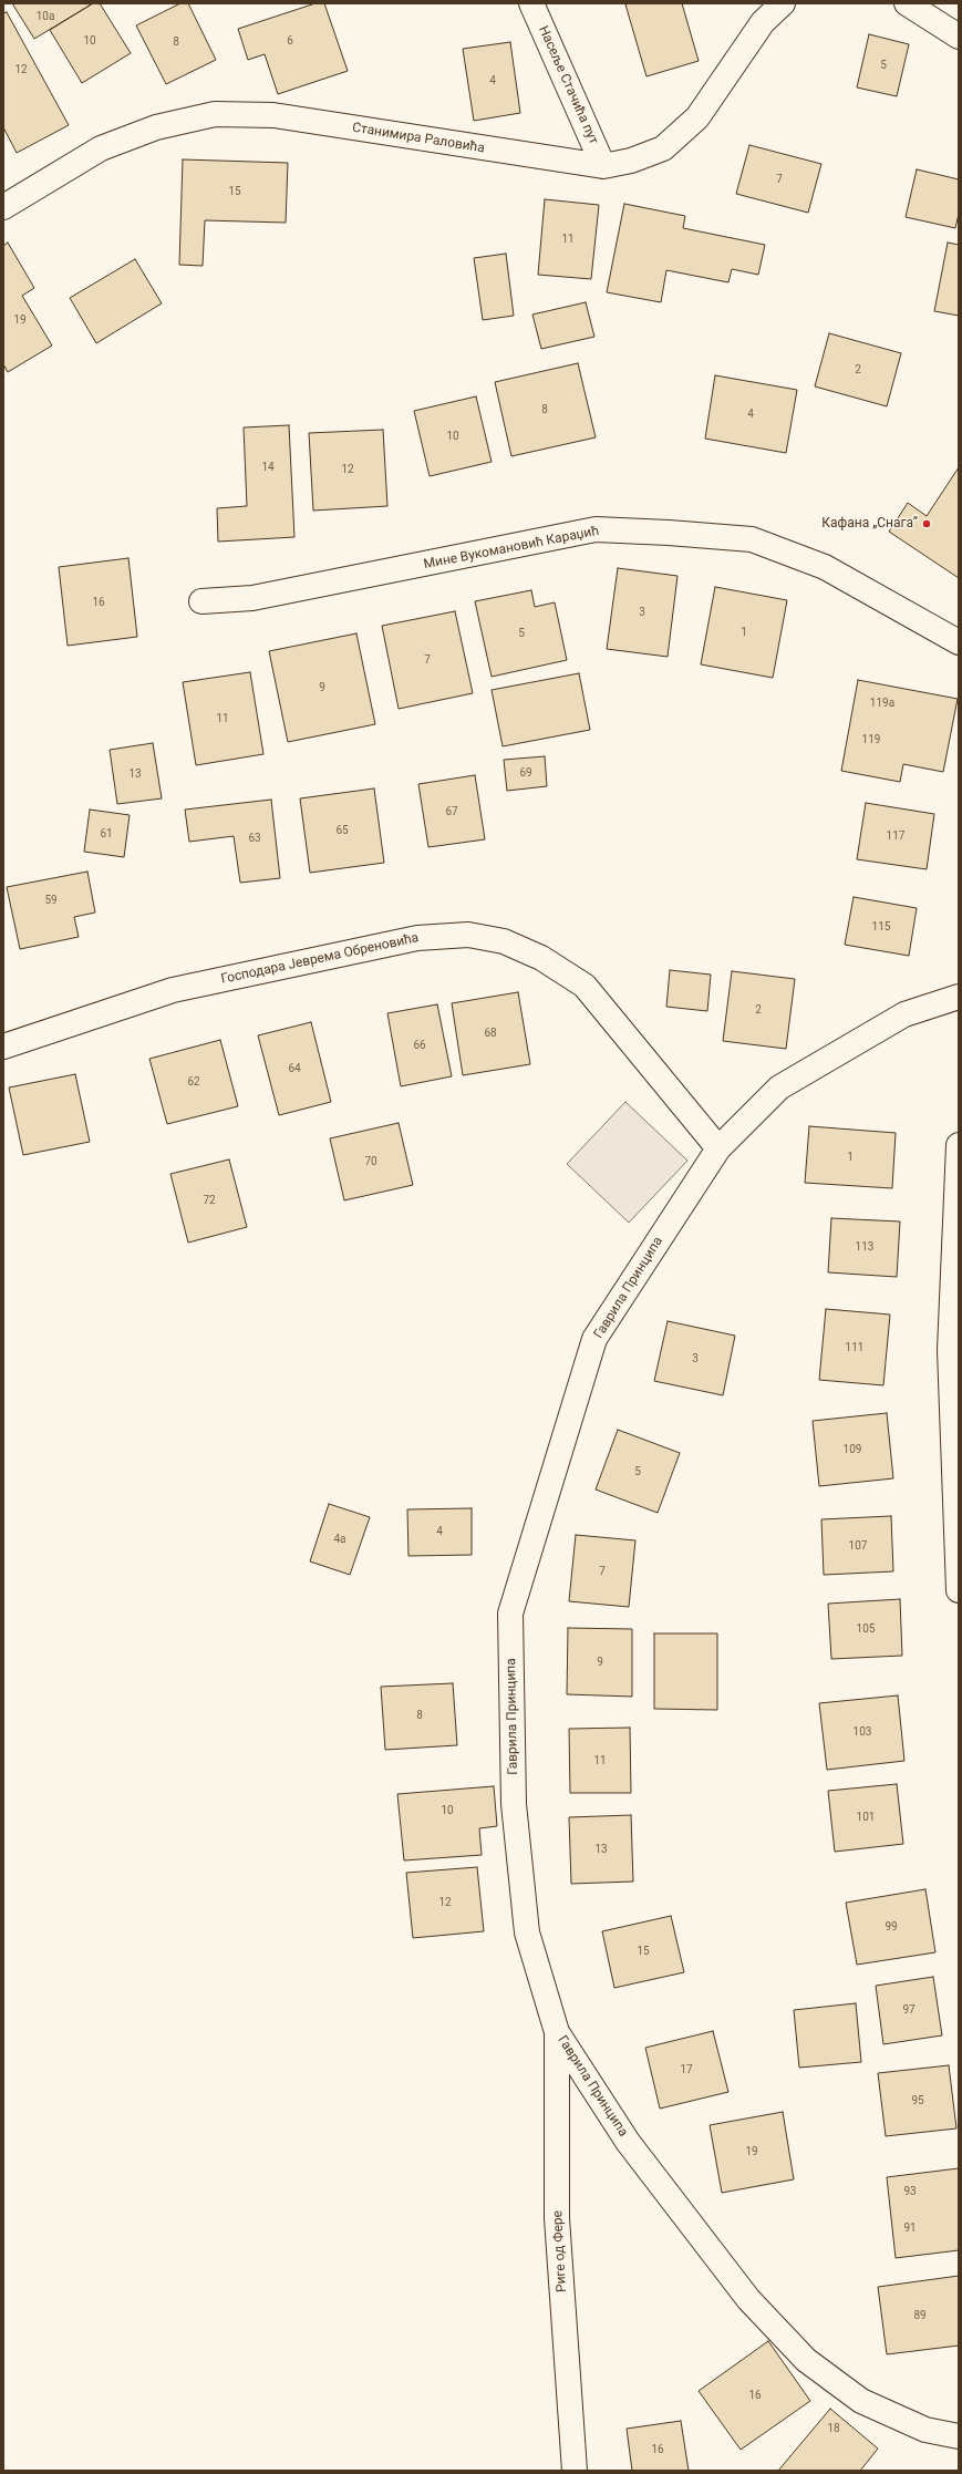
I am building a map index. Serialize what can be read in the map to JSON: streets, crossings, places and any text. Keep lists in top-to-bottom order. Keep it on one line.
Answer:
{"streets":{"street":["Насеље Стачића пут","Станимира Раловића","Мине Вукомановић Караџић","Господара Јеврема Обреновића","Гаврила Принципа","Риге од Фере"]},"crossings":[["Насеље Стачића пут","Станимира Раловића"],["Господара Јеврема Обреновића","Гаврила Принципа"],["Гаврила Принципа","Риге од Фере"]],"places":["Кафана „Снага”"],"house_numbers":["10a","10","6","8","5","12","4","7","15","11","19","2","8","4","10","14","12","16","3","1","5","7","9","119a","11","119","69","13","67","65","61","117","63","59","115","2","68","66","64","62","1","70","72","113","111","3","109","5","4","4a","107","7","105","9","8","103","11","10","101","13","12","99","15","97","17","95","19","93","91","89","16","18","16"]}
